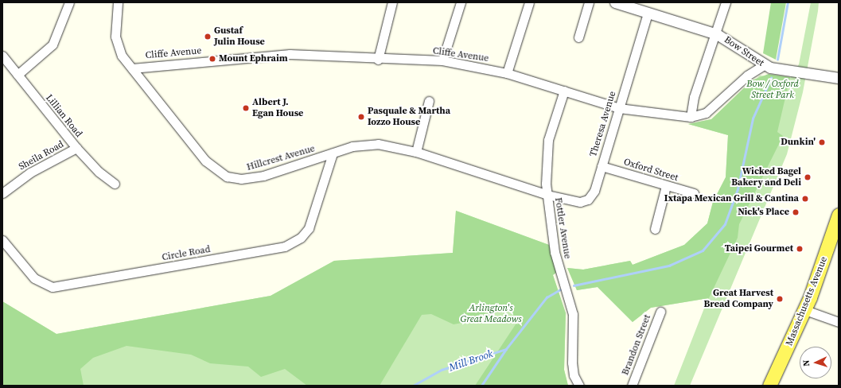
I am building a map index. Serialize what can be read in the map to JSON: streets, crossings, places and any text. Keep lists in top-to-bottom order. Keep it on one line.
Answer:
{"streets":{"main road":["Massachusetts Avenue"],"street":["Bow Street","Cliffe Avenue","Lillian Road","Theresa Avenue","Sheila Road","Hillcrest Avenue","Oxford Street","Fottler Avenue","Circle Road","Brandon Street"]},"crossings":[["Bow Street","Cliffe Avenue"],["Bow Street","Theresa Avenue"],["Cliffe Avenue","Theresa Avenue"],["Cliffe Avenue","Hillcrest Avenue"],["Cliffe Avenue","Fottler Avenue"],["Lillian Road","Sheila Road"],["Theresa Avenue","Hillcrest Avenue"],["Theresa Avenue","Oxford Street"],["Theresa Avenue","Fottler Avenue"],["Hillcrest Avenue","Fottler Avenue"],["Hillcrest Avenue","Circle Road"]],"water":["Mill Brook"],"parks":["Bow / Oxford Street Park","Arlington's Great Meadows"],"places":["Gustaf Julin House","Mount Ephraim","Albert J. Egan House","Pasquale & Martha Iozzo House","Dunkin'","Wicked Bagel Bakery and Deli","Ixtapa Mexican Grill & Cantina","Nick's Place","Taipei Gourmet","Great Harvest Bread Company"],"north":"left"}
